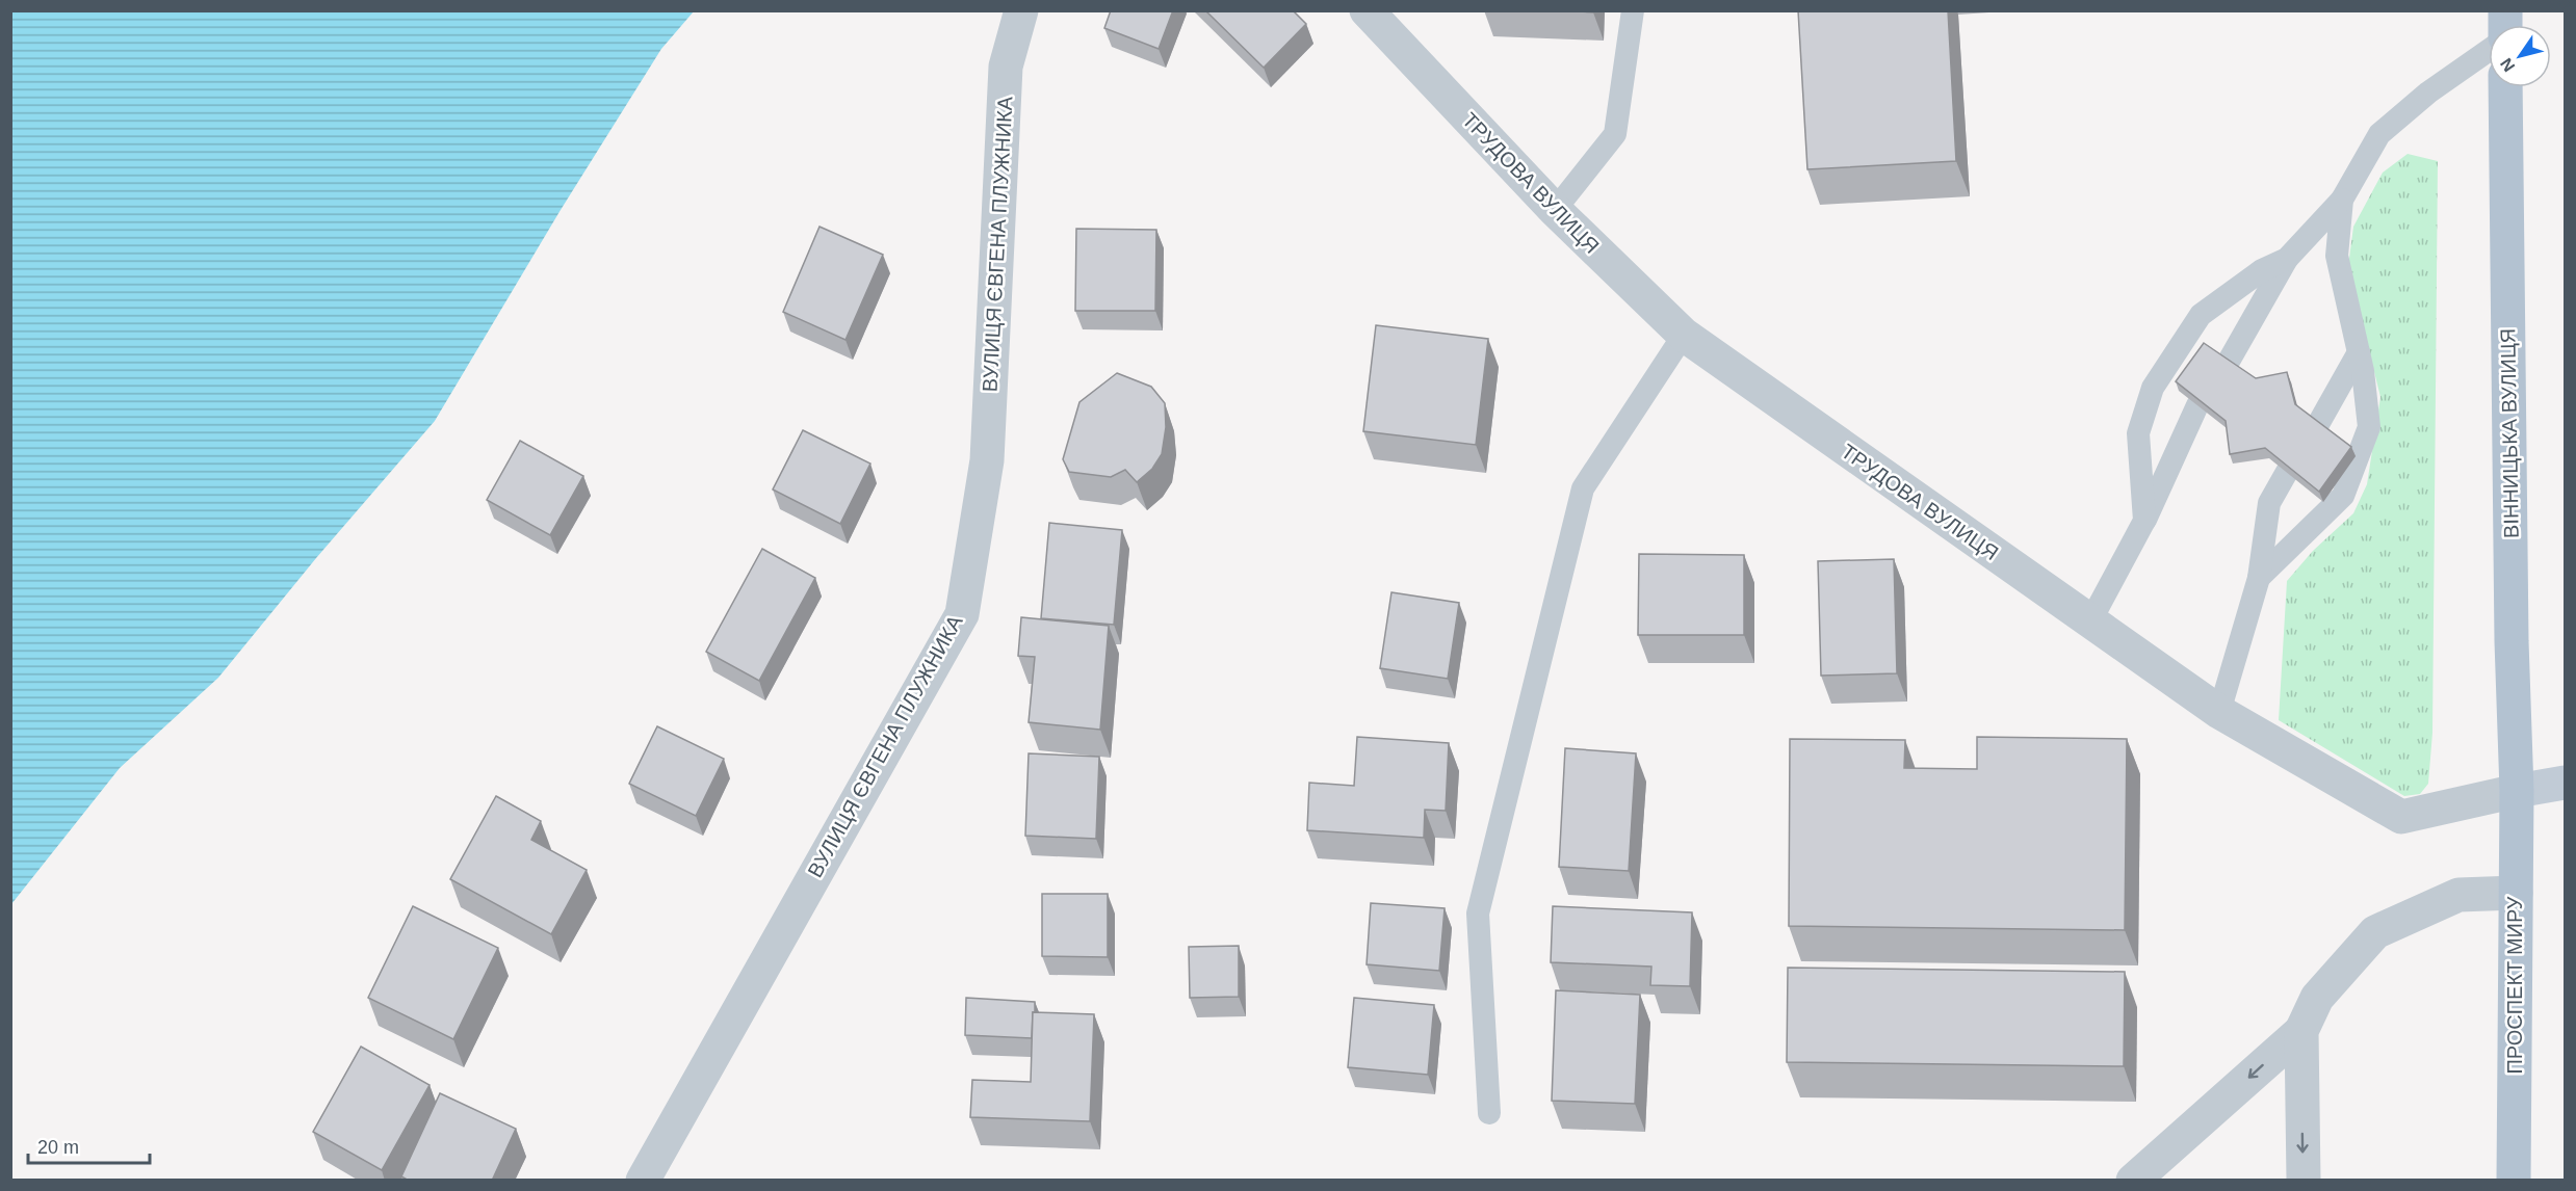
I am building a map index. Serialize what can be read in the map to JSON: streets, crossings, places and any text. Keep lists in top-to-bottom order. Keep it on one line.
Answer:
{"streets":{"main road":["ТРУДОВА ВУЛИЦЯ","ВІННИЦЬКА ВУЛИЦЯ","ПРОСПЕКТ МИРУ"],"street":["ВУЛИЦЯ ЄВГЕНА ПЛУЖНИКА"]},"crossings":[["ТРУДОВА ВУЛИЦЯ","ВІННИЦЬКА ВУЛИЦЯ"],["ТРУДОВА ВУЛИЦЯ","ПРОСПЕКТ МИРУ"],["ВІННИЦЬКА ВУЛИЦЯ","ПРОСПЕКТ МИРУ"]],"scale_bar":"20 m","north":"bottom left"}
